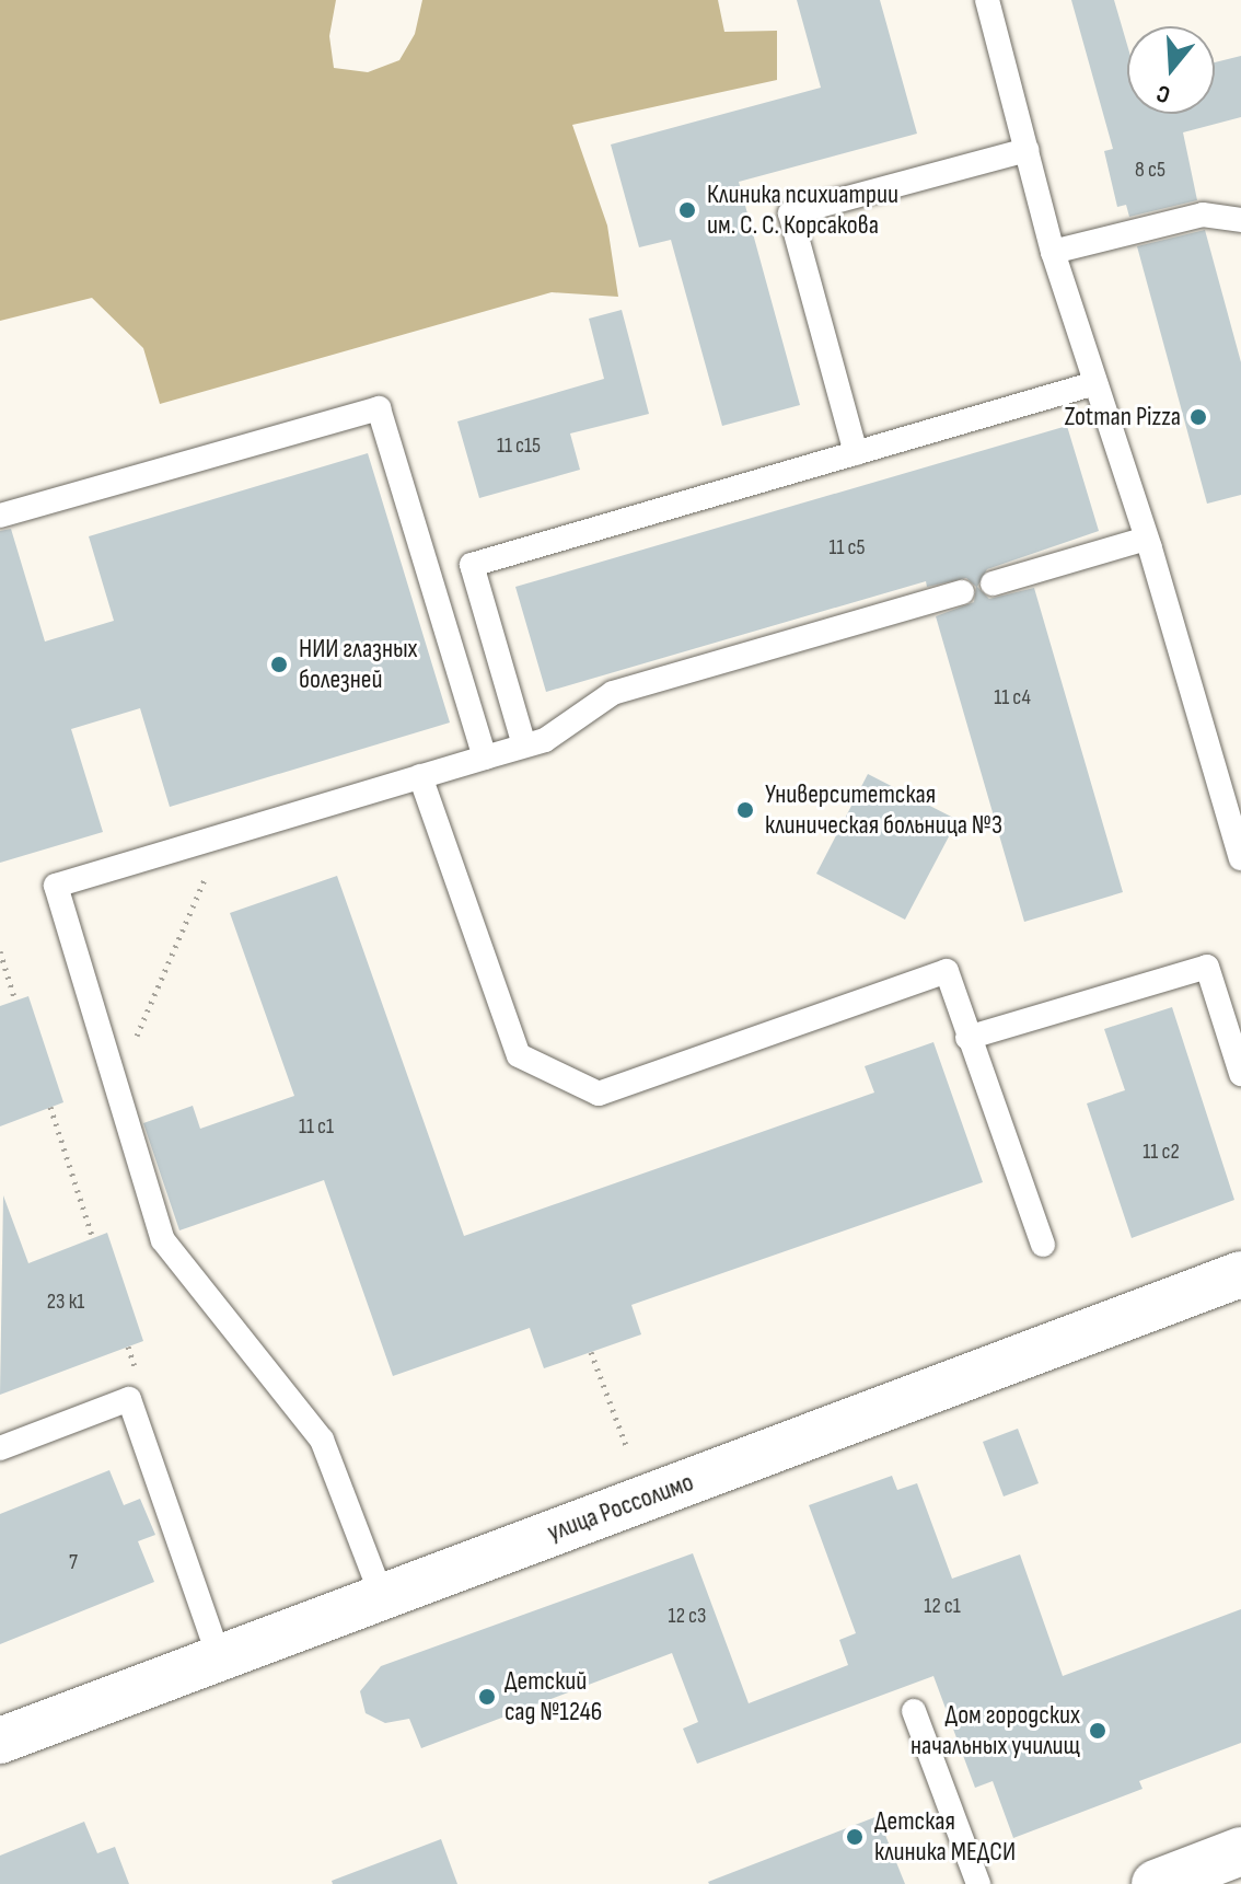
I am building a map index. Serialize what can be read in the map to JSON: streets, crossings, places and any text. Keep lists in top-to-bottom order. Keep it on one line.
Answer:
{"streets":{"street":["улица Россолимо"]},"places":["Клиника психиатрии им. С. С. Корсакова","Zotman Pizza","НИИ глазных болезней","Университетская клиническая больница №3","Детский сад №1246","Дом городских начальных училищ","Детская клиника МЕДСИ"],"house_numbers":["8 с5","11 с15","11 с5","11 с4","11 с1","11 с2","23 к1","7","12 с1","12 с3"],"north":"bottom"}
